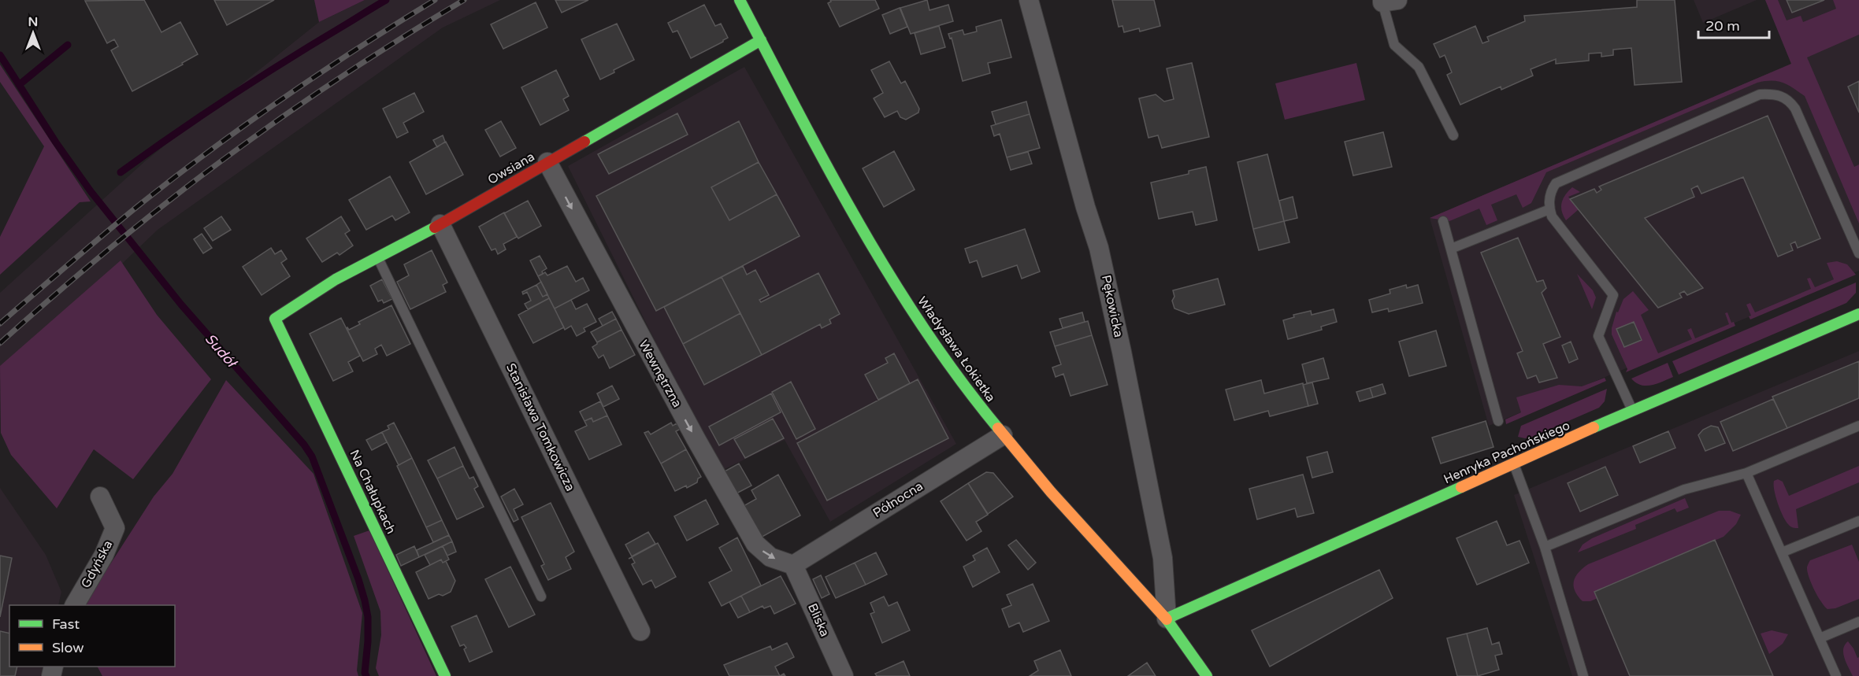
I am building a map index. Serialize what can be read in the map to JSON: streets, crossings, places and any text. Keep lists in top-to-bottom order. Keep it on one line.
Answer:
{"streets":{"street":["Owsiana","Pękowicka","Władysława Łokietka","Wewnętrzna","Stanisława Tomkowicza","Henryka Pachońskiego","Na Chałupkach","Północna","Gdyńska","Bliska"]},"crossings":[["Owsiana","Władysława Łokietka"],["Owsiana","Wewnętrzna"],["Owsiana","Stanisława Tomkowicza"],["Owsiana","Na Chałupkach"],["Pękowicka","Władysława Łokietka"],["Pękowicka","Henryka Pachońskiego"],["Władysława Łokietka","Henryka Pachońskiego"],["Władysława Łokietka","Północna"],["Wewnętrzna","Północna"],["Wewnętrzna","Bliska"],["Północna","Bliska"]],"one_way":["Wewnętrzna"],"water":["Sudół"],"legend":["Fast","Slow"],"scale_bar":"20 m","north":"top"}
